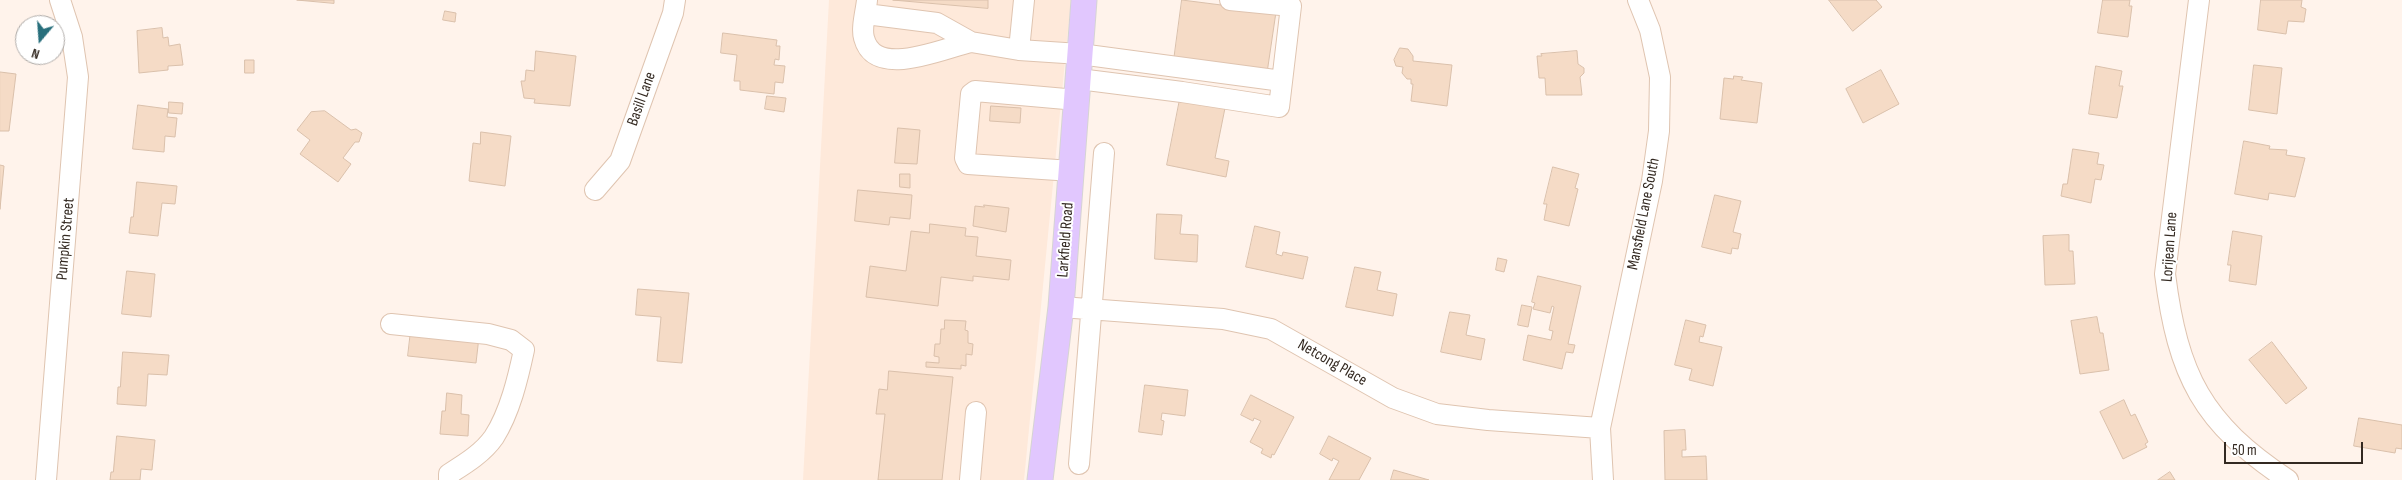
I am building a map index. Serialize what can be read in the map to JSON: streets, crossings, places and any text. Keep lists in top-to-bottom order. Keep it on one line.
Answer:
{"streets":{"main road":["Larkfield Road"],"street":["Basill Lane","Mansfield Lane South","Pumpkin Street","Lorijean Lane","Netcong Place"]},"crossings":[["Mansfield Lane South","Netcong Place"],["Larkfield Road","Netcong Place"]],"scale_bar":"50 m","north":"bottom"}
